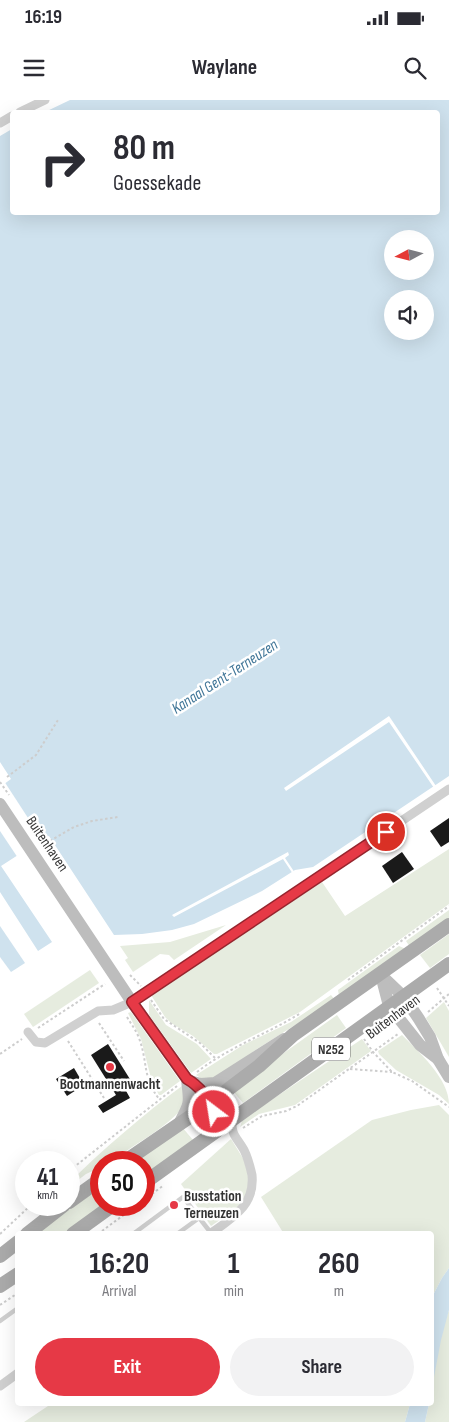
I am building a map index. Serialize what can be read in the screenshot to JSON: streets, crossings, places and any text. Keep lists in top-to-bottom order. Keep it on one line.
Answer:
{"streets":{"main road":["Buitenhaven","N252"]},"crossings":[["Buitenhaven","N252"]],"water":["Kanaal Gent-Terneuzen"],"places":["Bootmannenwacht","Busstation Terneuzen"],"north":"left","page":{"status":"16:19","header":"Waylane","turn":["80 m","Goessekade"],"speed":"41 km/h","limit":"50","eta":["16:20","Arrival","1","min","260","m"],"buttons":["Exit","Share"]}}
